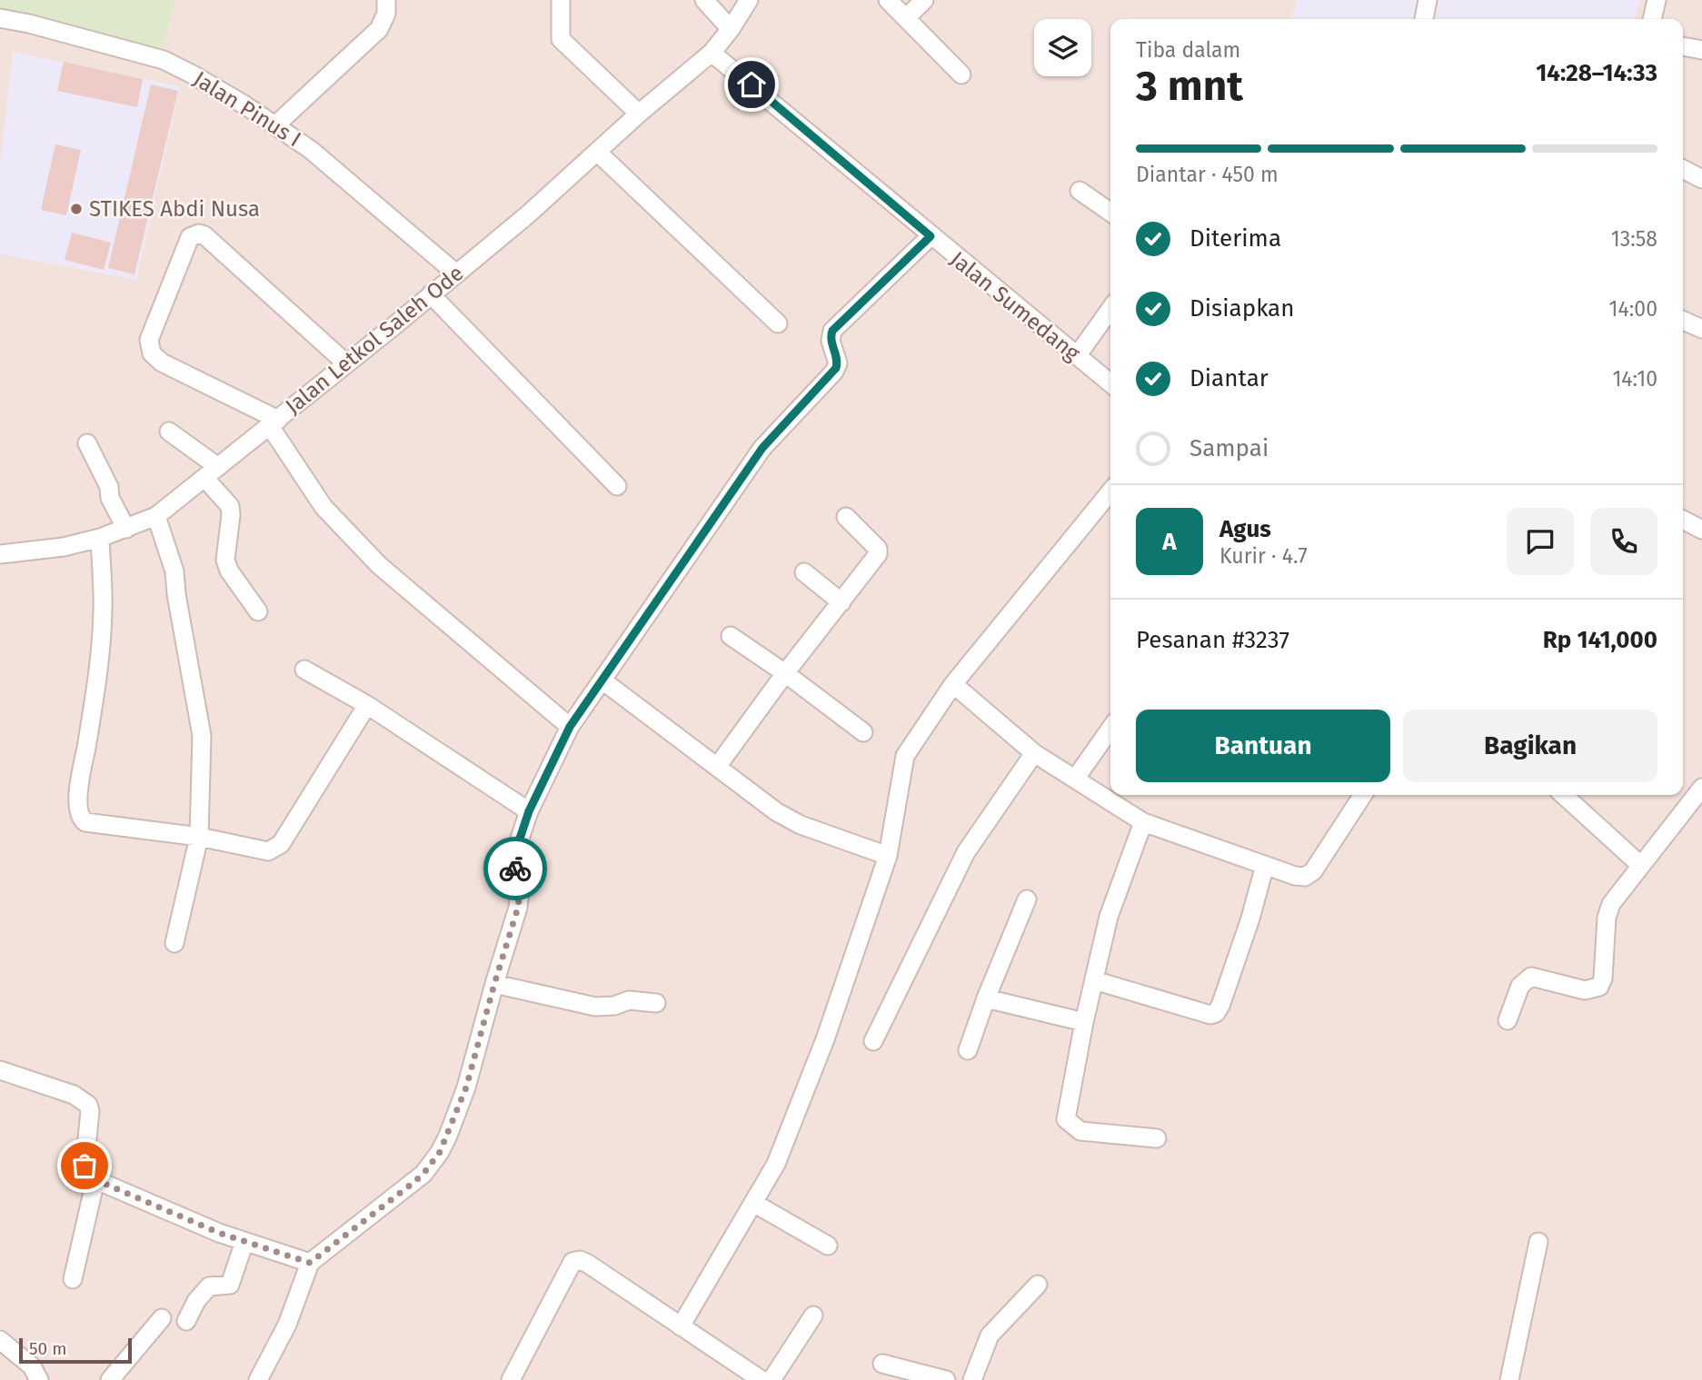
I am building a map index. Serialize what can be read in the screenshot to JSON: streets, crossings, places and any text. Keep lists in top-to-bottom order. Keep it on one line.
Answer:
{"streets":{"street":["Jalan Pinus I","Jalan Sumedang","Jalan Letkol Saleh Ode"]},"crossings":[["Jalan Pinus I","Jalan Letkol Saleh Ode"],["Jalan Sumedang","Jalan Letkol Saleh Ode"]],"places":["STIKES Abdi Nusa"],"scale_bar":"50 m","page":{"heading":["3 mnt","Tiba dalam","14:28–14:33"],"panel":["Agus","Kurir · 4.7","Pesanan #3237","Rp 141,000"],"bar":"Diantar · 450 m","list":[["Diterima","13:58"],["Disiapkan","14:00"],["Diantar","14:10"],"Sampai"],"round":"A","buttons":["Bantuan","Bagikan"],"scale":"50 m"}}
